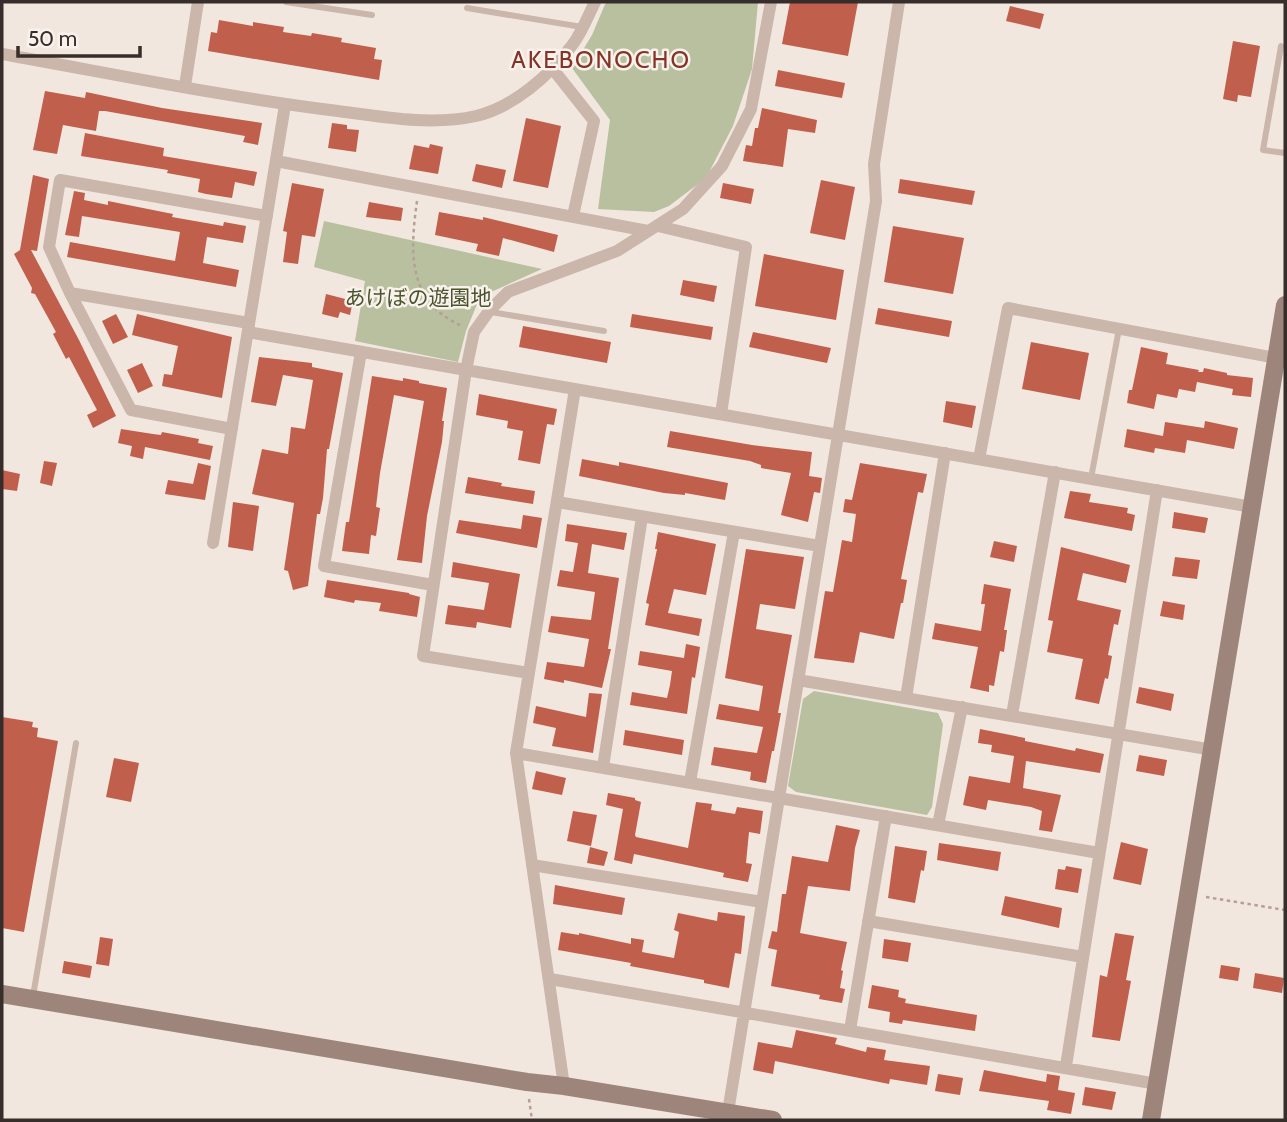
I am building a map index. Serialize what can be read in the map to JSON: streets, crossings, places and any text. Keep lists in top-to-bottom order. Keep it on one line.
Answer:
{"districts":["AKEBONOCHO"],"parks":["あけぼの遊園地"],"scale_bar":"50 m"}
